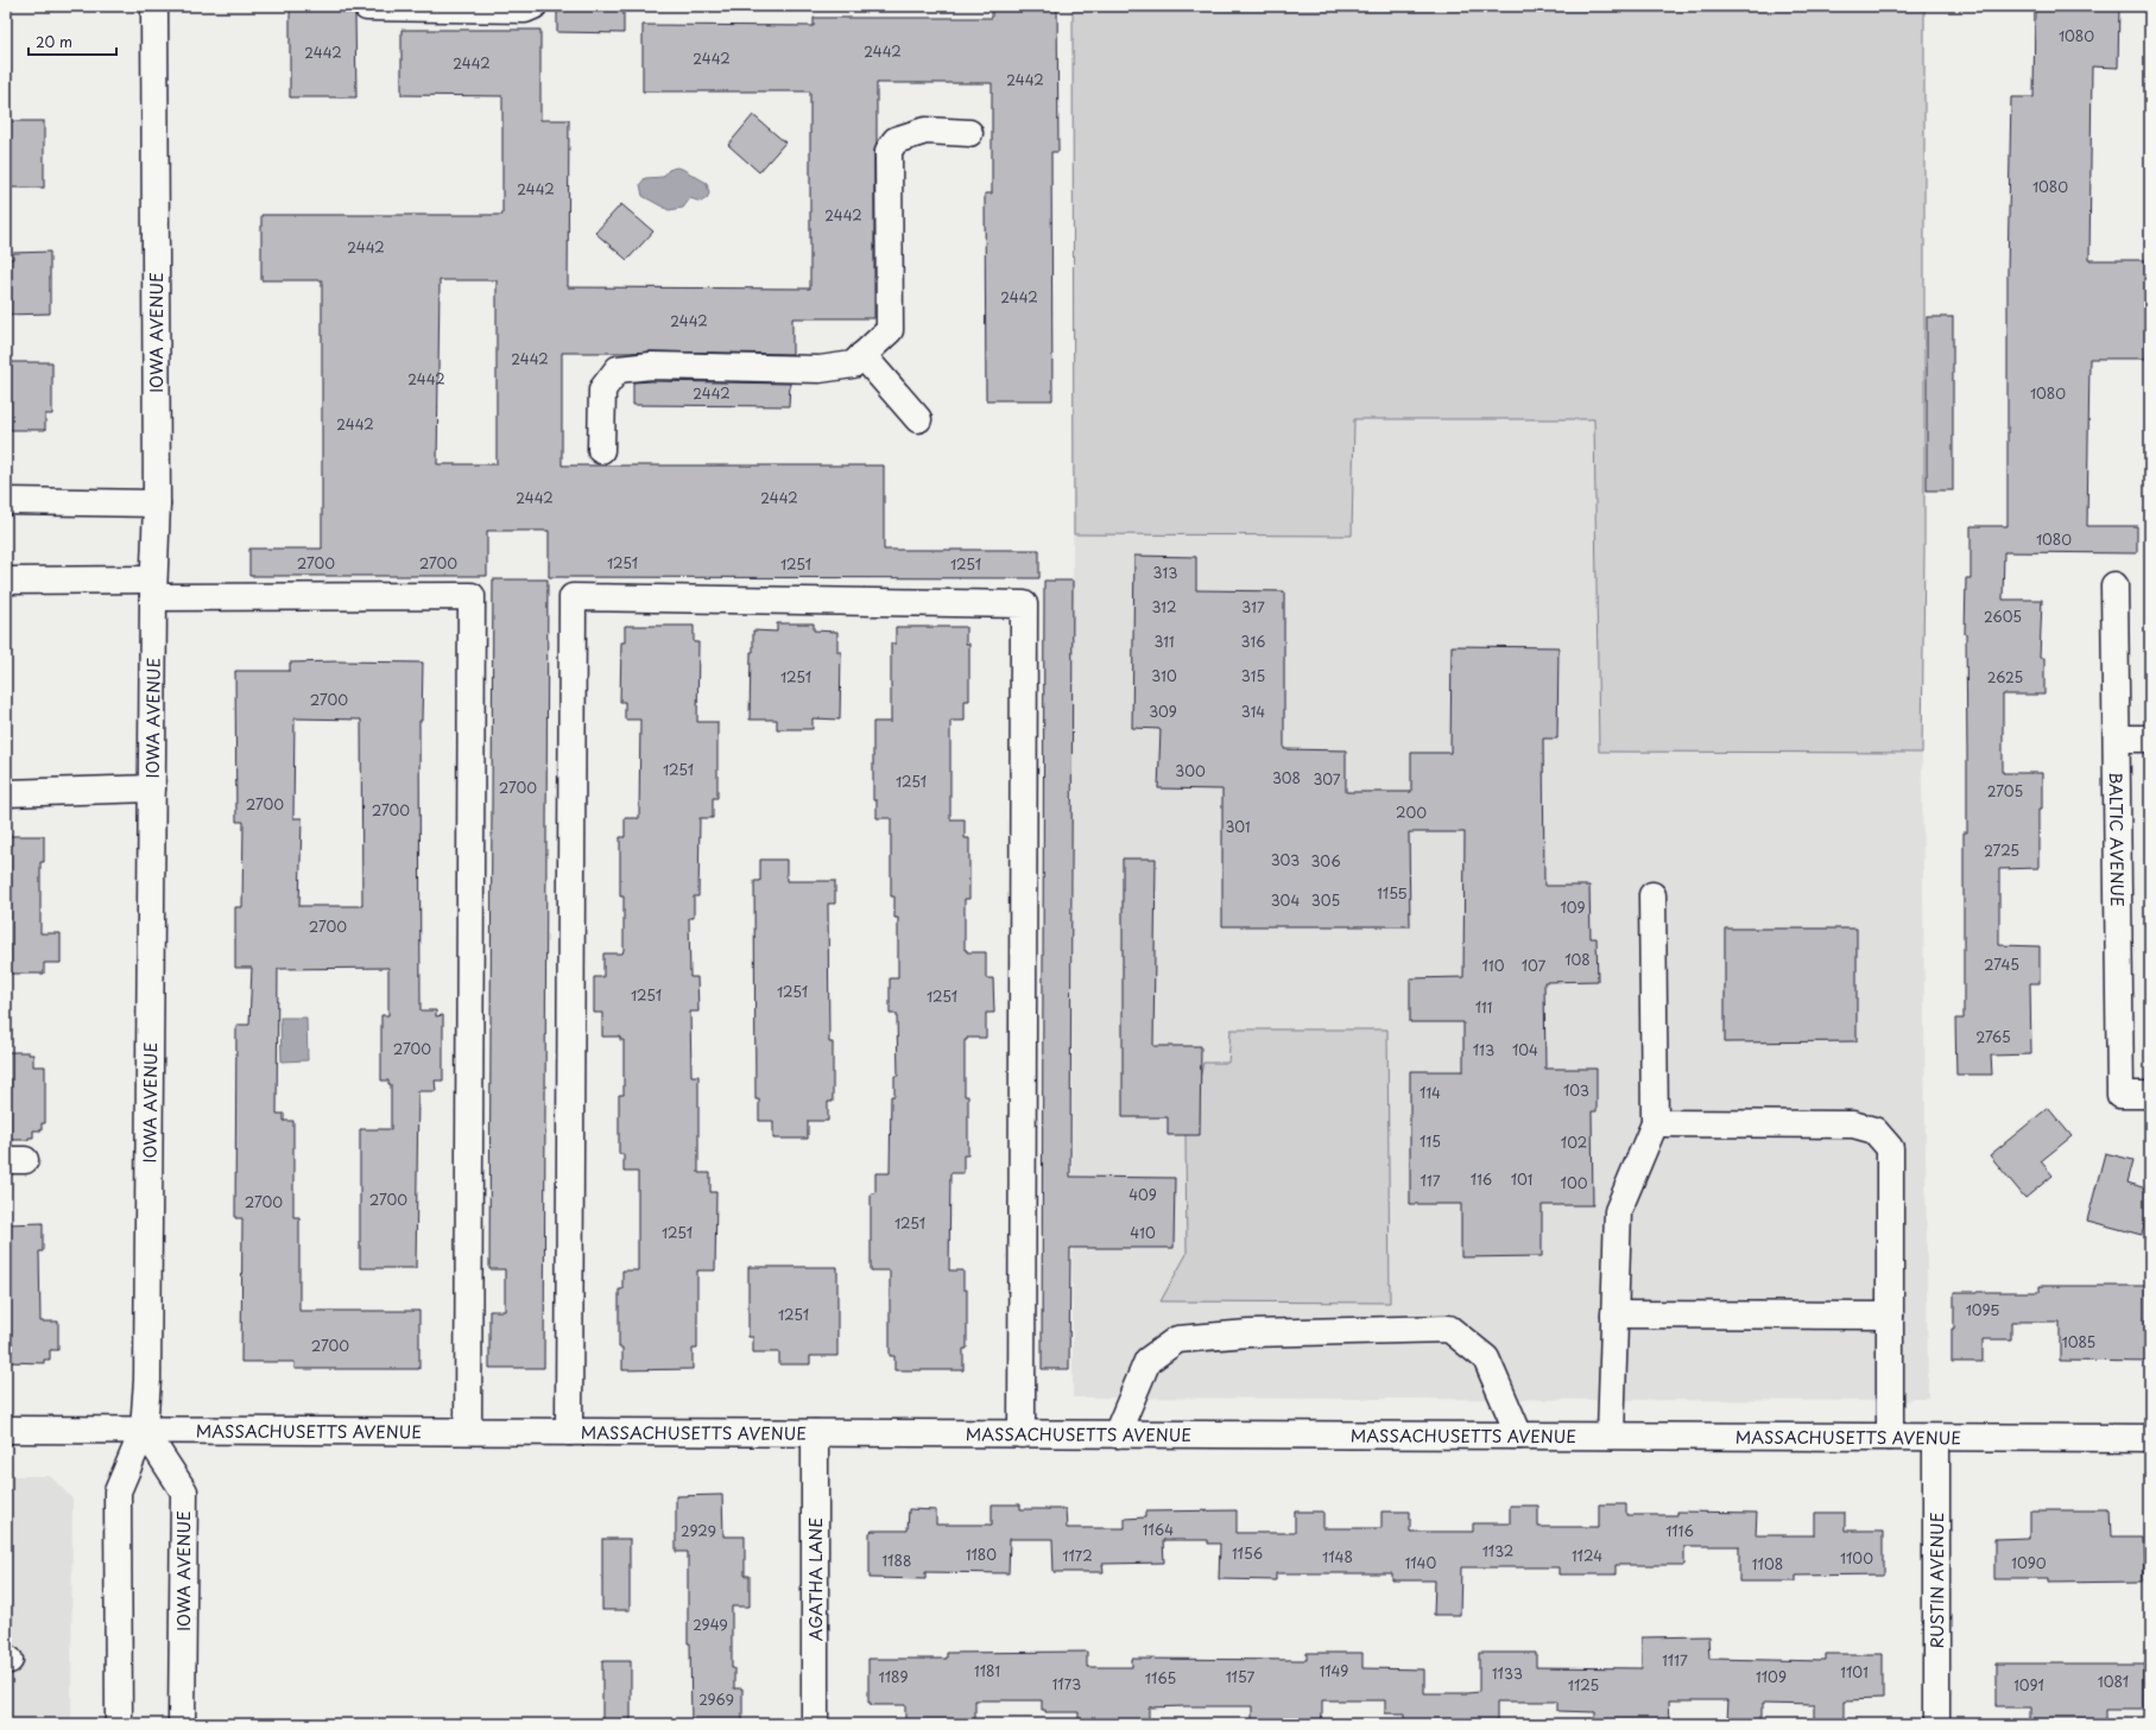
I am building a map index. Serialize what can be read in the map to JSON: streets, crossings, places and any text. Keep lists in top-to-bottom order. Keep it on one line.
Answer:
{"streets":{"street":["IOWA AVENUE","BALTIC AVENUE","MASSACHUSETTS AVENUE","AGATHA LANE","RUSTIN AVENUE"]},"crossings":[["IOWA AVENUE","MASSACHUSETTS AVENUE"],["MASSACHUSETTS AVENUE","AGATHA LANE"],["MASSACHUSETTS AVENUE","RUSTIN AVENUE"]],"house_numbers":["1080","2442","2442","2442","2442","2442","1080","2442","2442","2442","2442","2442","2442","2442","2442","1080","2442","2442","2442","1080","2700","2700","1251","1251","1251","313","312","317","2605","311","316","310","315","1251","2625","2700","309","314","1251","300","308","307","1251","2700","2705","2700","2700","200","301","2725","303","306","1155","304","305","109","2700","108","2745","110","107","1251","1251","1251","111","2765","2700","113","104","103","114","115","102","116","101","117","100","409","2700","2700","1251","1251","410","1095","1251","1085","2700","1164","2929","1116","1132","1156","1180","1172","1124","1148","1100","1188","1140","1090","1108","2949","1117","1181","1149","1101","1133","1189","1157","1109","1165","1081","1173","1125","1091","2969"],"scale_bar":"20 m"}
